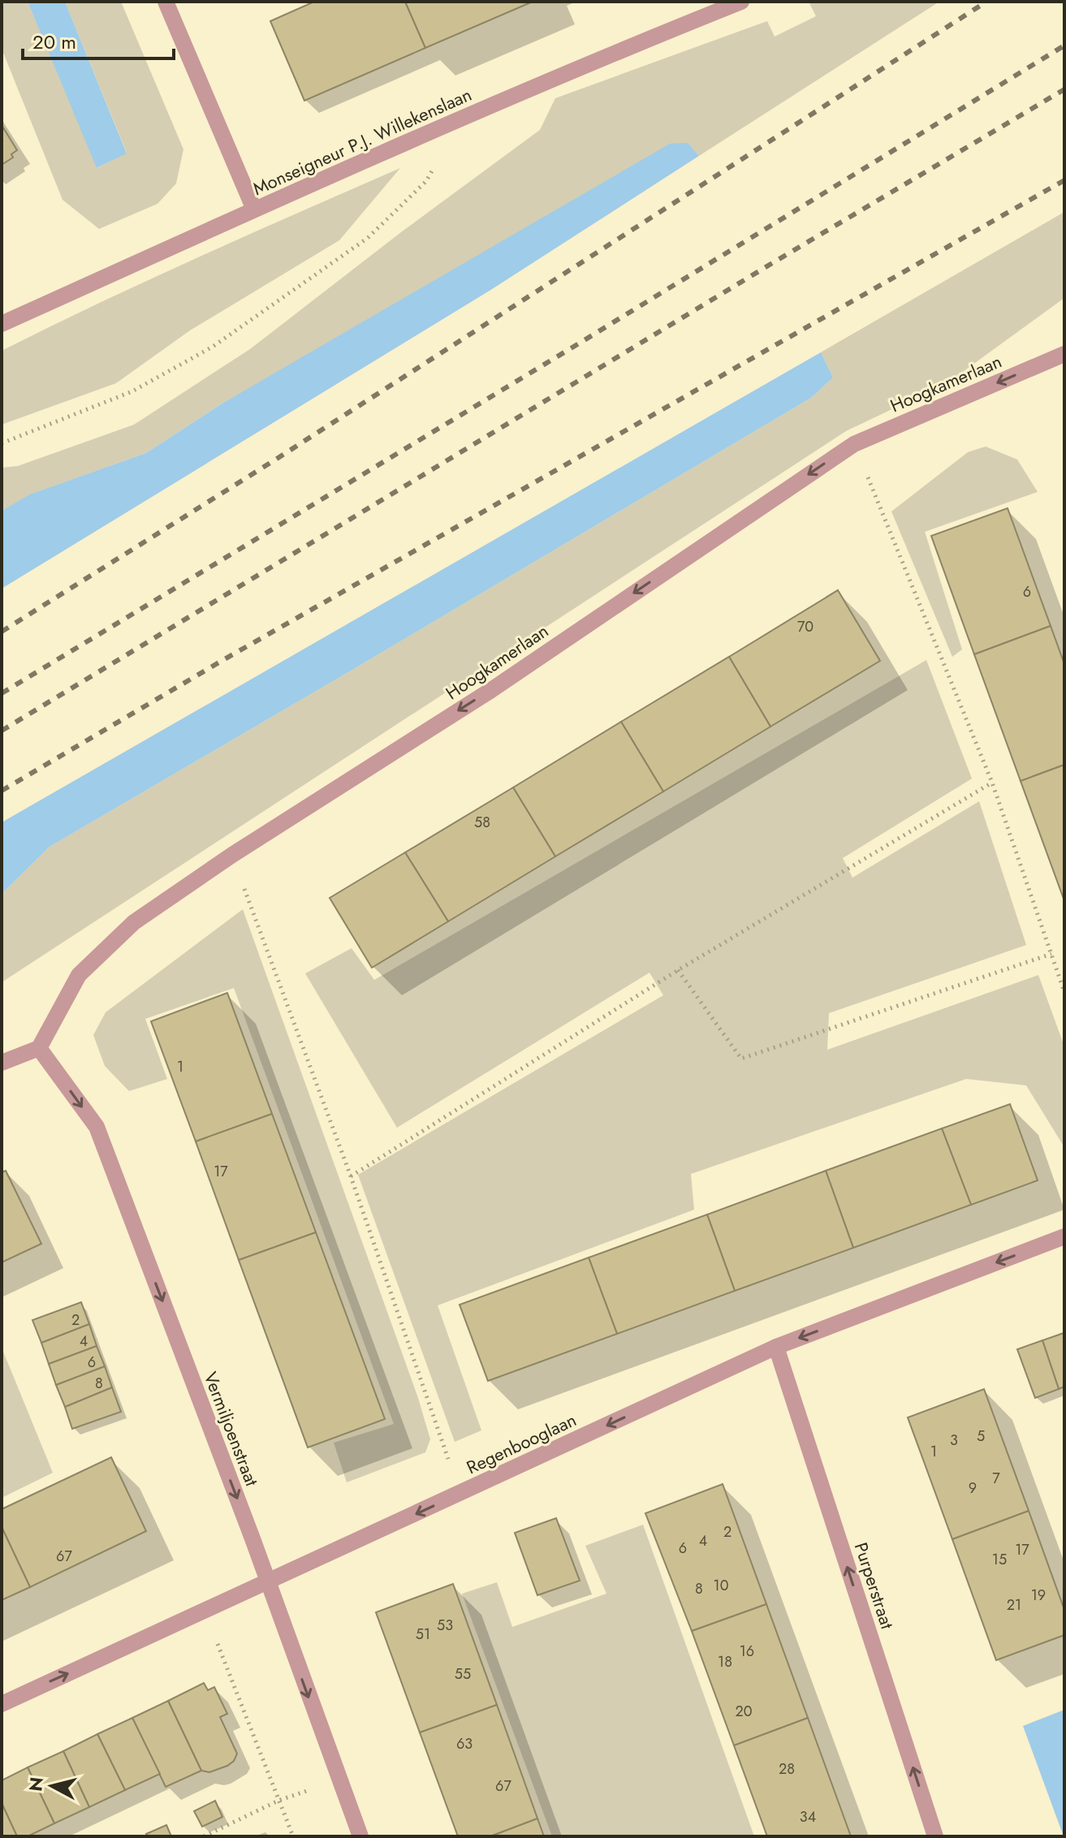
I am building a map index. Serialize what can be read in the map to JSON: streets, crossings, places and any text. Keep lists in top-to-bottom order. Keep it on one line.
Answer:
{"streets":{"street":["Monseigneur P.J. Willekenslaan","Hoogkamerlaan","Vermiljoenstraat","Regenbooglaan","Purperstraat"]},"crossings":[["Hoogkamerlaan","Vermiljoenstraat"],["Vermiljoenstraat","Regenbooglaan"],["Regenbooglaan","Purperstraat"]],"one_way":["Hoogkamerlaan","Vermiljoenstraat","Purperstraat"],"house_numbers":["6","70","58","1","17","2","4","6","8","5","3","1","7","9","2","4","6","17","67","15","10","8","19","21","53","51","16","18","55","20","63","28","67","34"],"scale_bar":"20 m","north":"left"}
